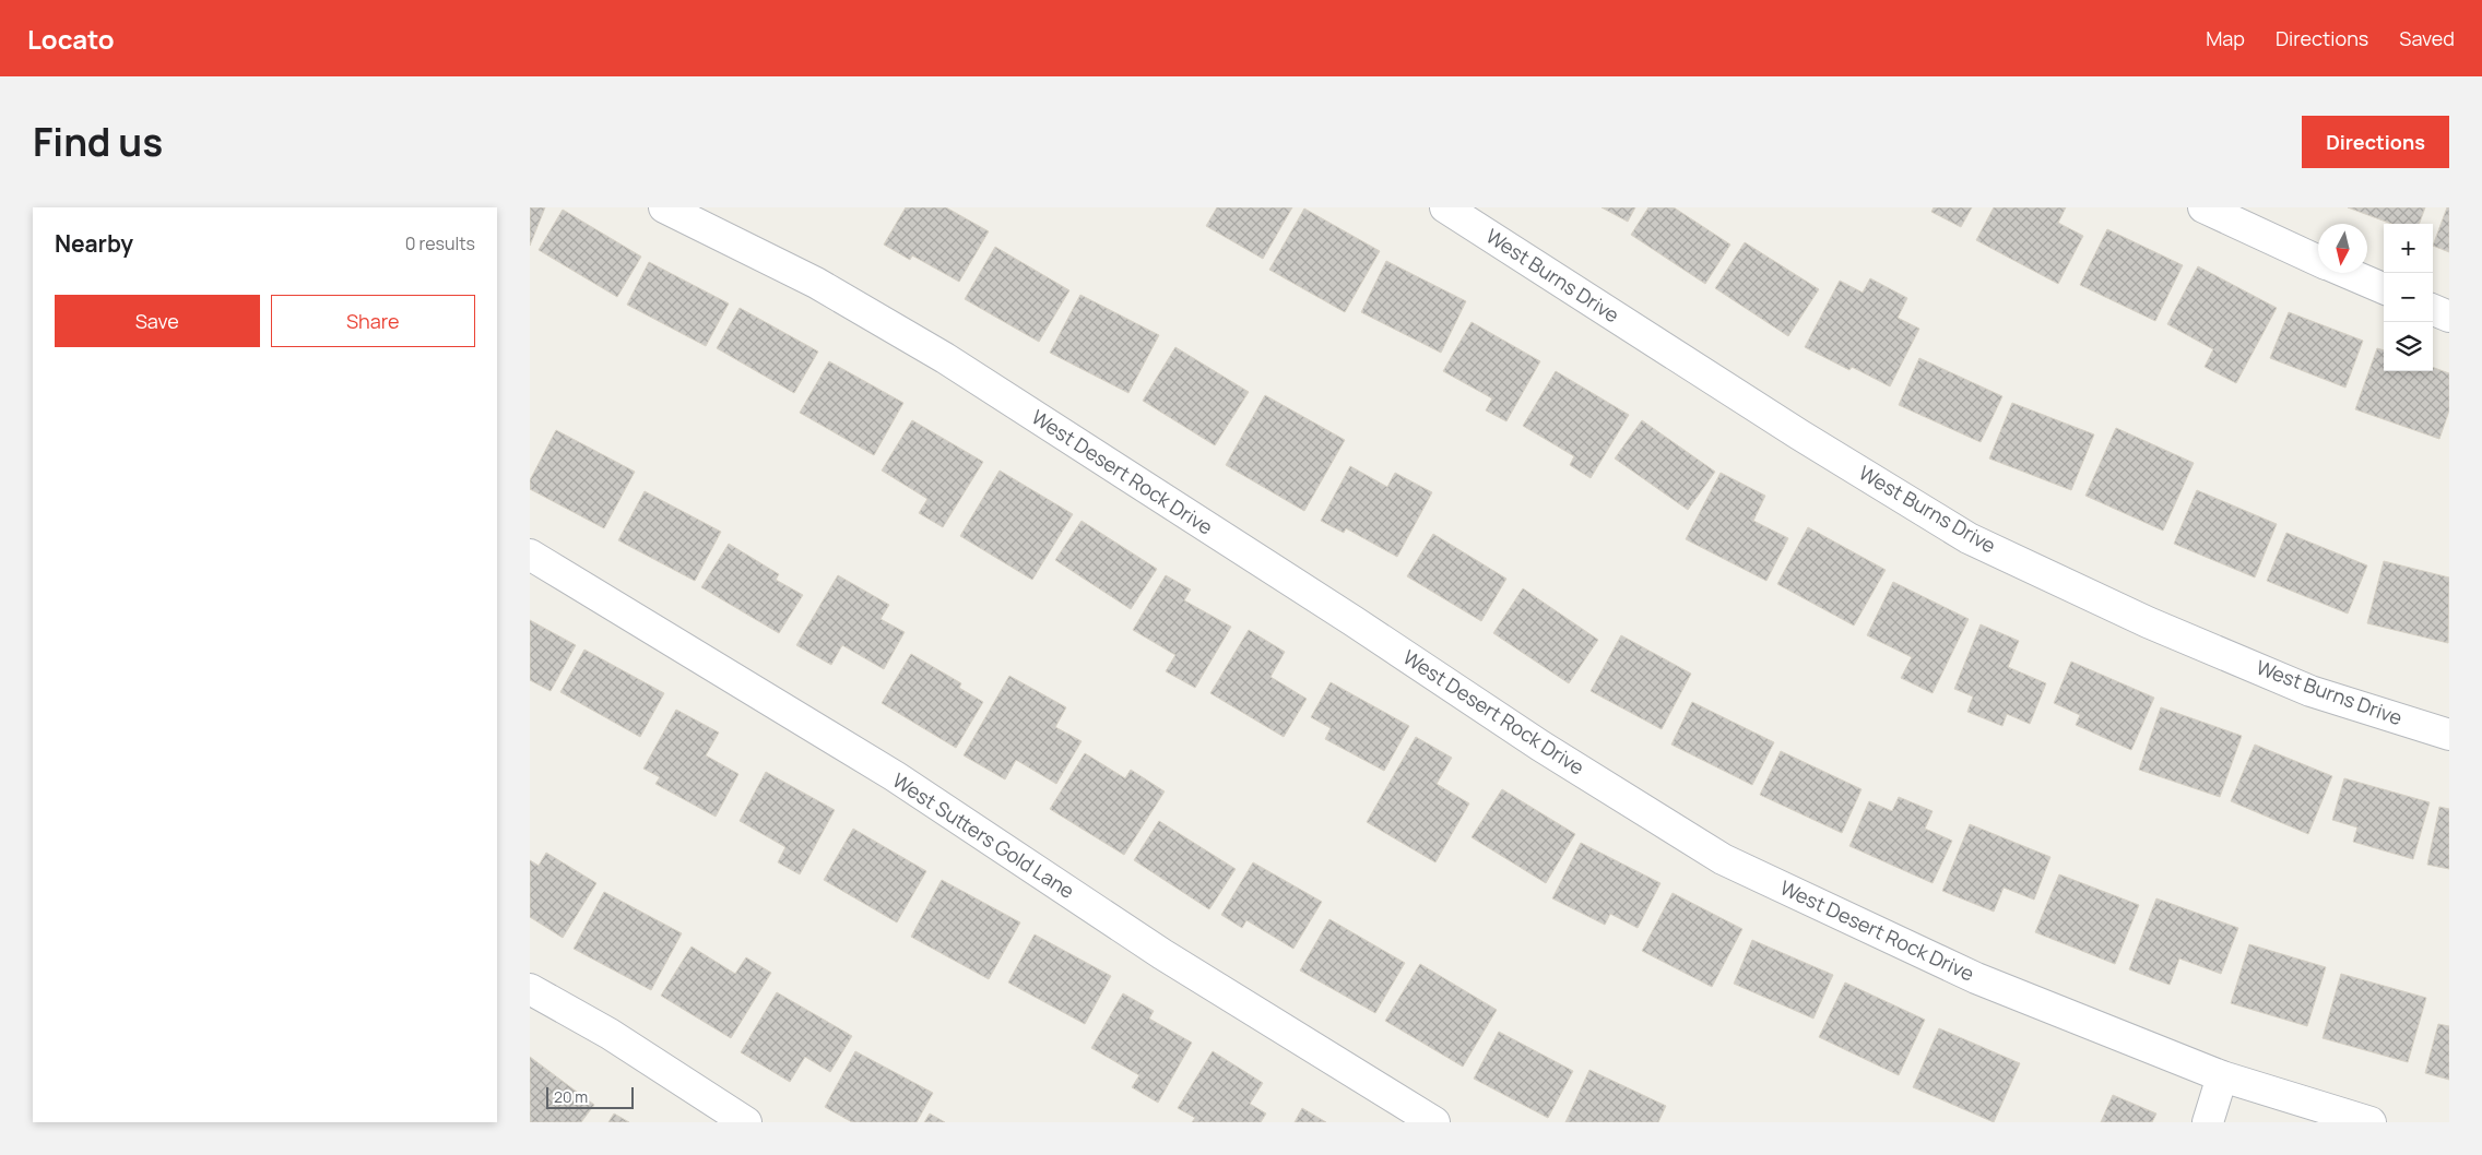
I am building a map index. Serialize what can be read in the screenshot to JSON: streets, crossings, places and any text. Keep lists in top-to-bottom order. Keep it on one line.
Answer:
{"streets":{"street":["West Burns Drive","West Desert Rock Drive","West Sutters Gold Lane"]},"scale_bar":"20 m","north":"bottom","page":{"header":"Locato","nav":["Map","Directions","Saved"],"title":"Find us","buttons":["Directions",["Save","Share"]],"heading":["Nearby","0 results"],"map_buttons":["+","−"],"scale":"20 m"}}
